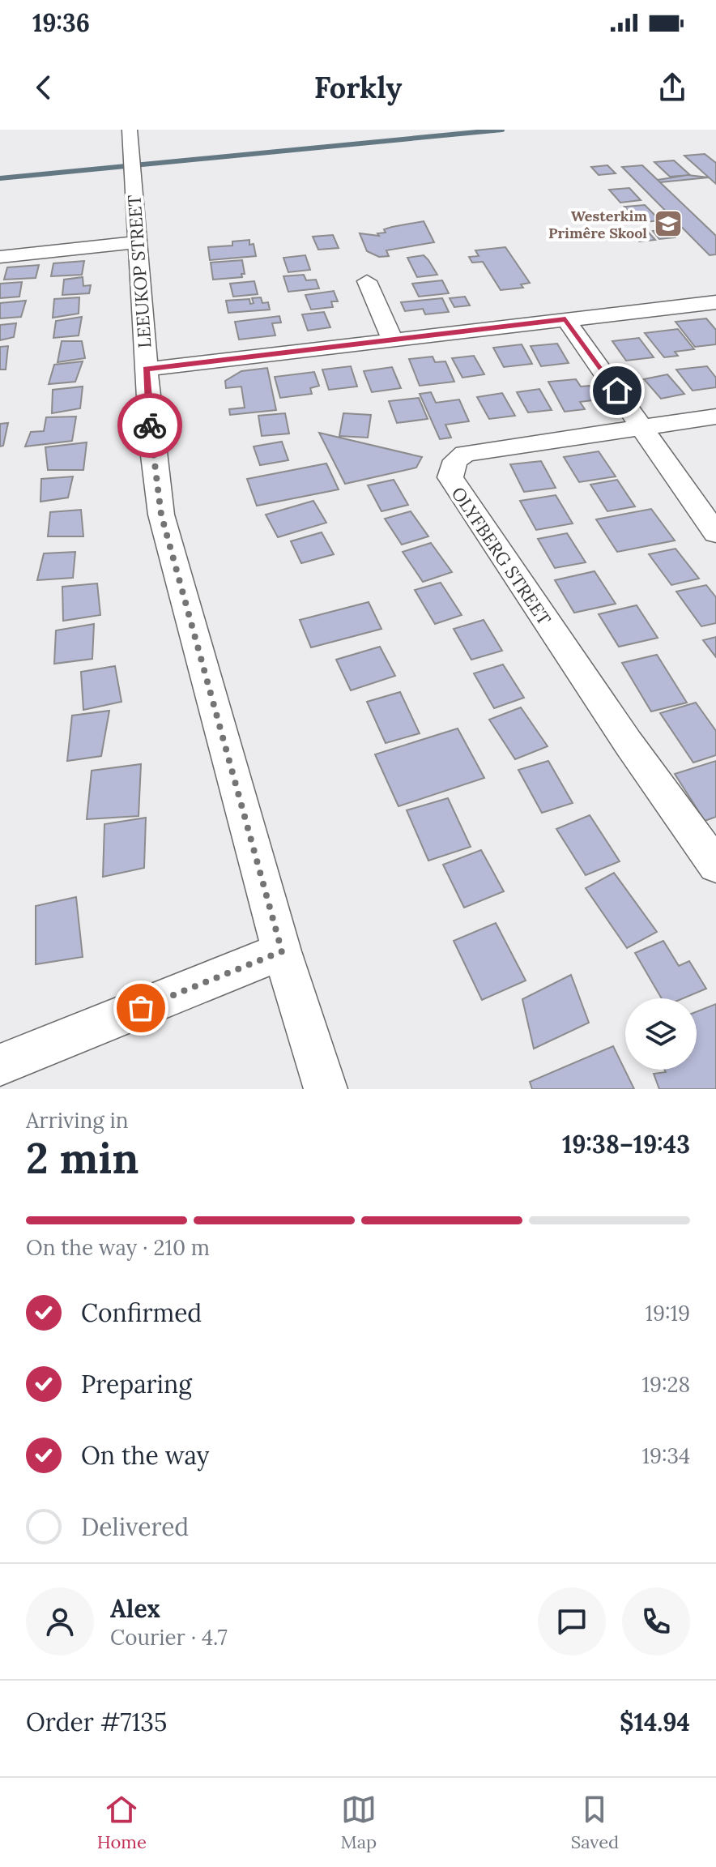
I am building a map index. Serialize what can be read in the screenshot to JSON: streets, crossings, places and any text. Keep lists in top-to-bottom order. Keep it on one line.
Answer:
{"streets":{"street":["LEEUKOP STREET","OLYFBERG STREET"]},"places":{"school or university":["Westerkim Primêre Skool"]},"page":{"status":"19:36","header":"Forkly","heading":["2 min","Arriving in","19:38–19:43"],"panel":["Alex","Courier · 4.7","Order #7135","$14.94"],"bar":"On the way · 210 m","list":[["Confirmed","19:19"],["Preparing","19:28"],["On the way","19:34"],"Delivered"],"tabs":["Home","Map","Saved"]}}
